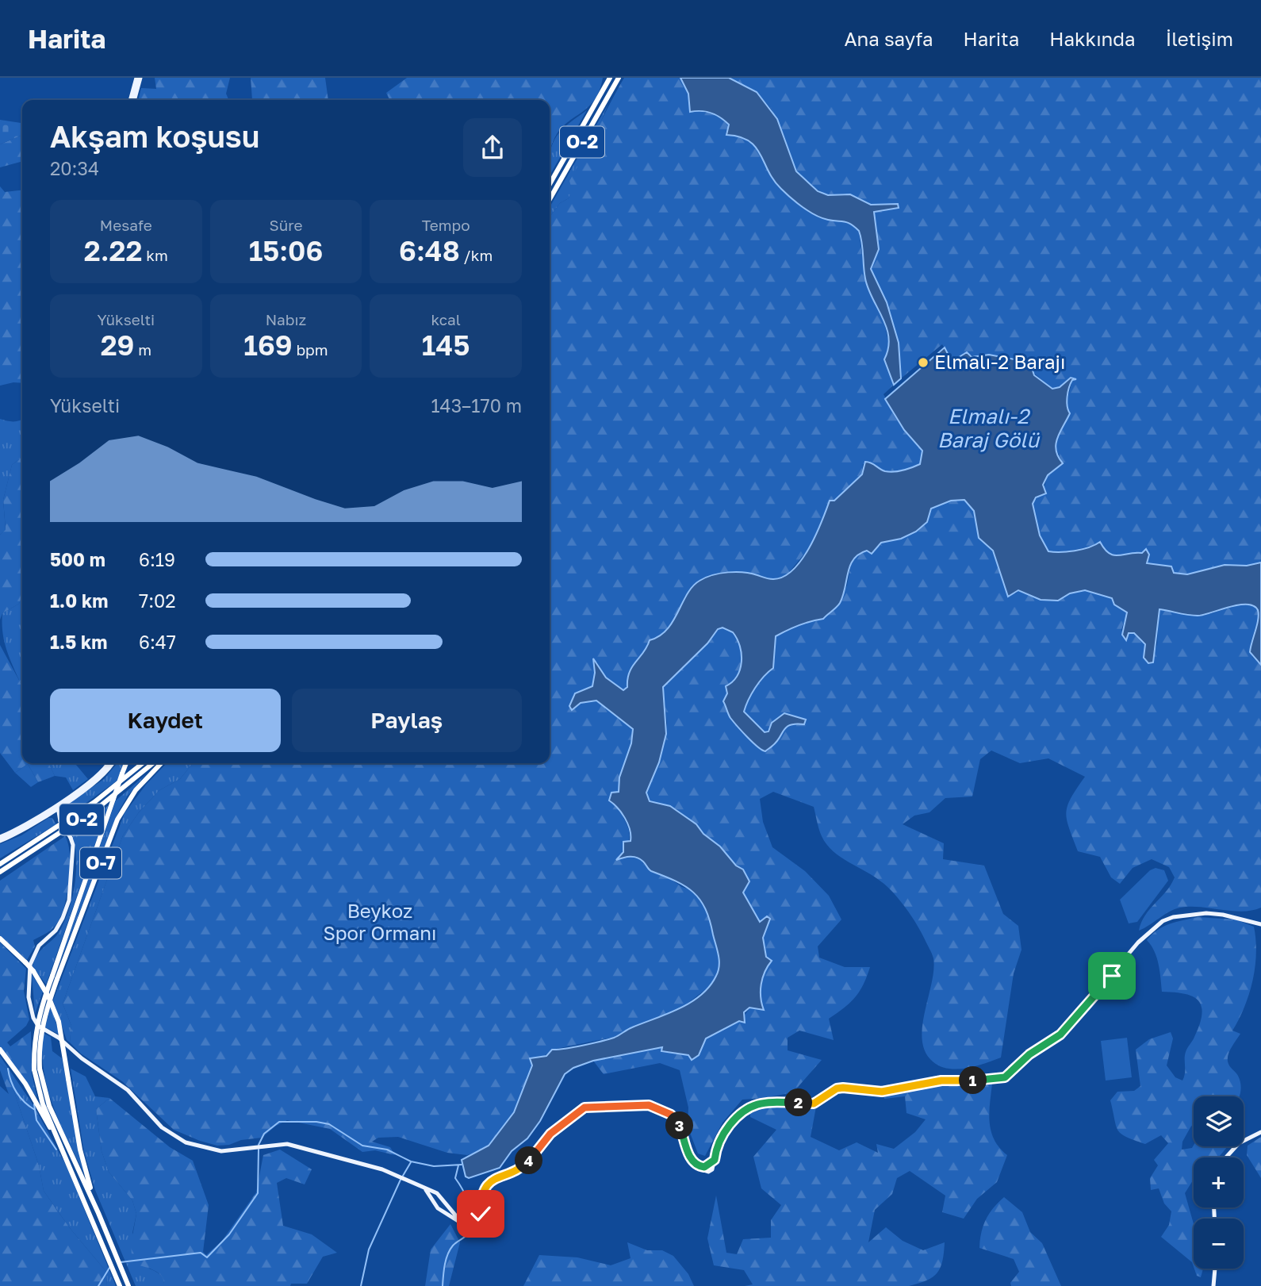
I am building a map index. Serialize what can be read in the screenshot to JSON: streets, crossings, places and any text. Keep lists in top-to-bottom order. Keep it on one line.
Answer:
{"streets":{"highway":["O-2","O-7"]},"water":["Elmalı-2 Baraj Gölü"],"parks":["Beykoz Spor Ormanı"],"places":["Elmalı-2 Barajı"],"page":{"header":"Harita","nav":["Ana sayfa","Harita","Hakkında","İletişim"],"heading":["Akşam koşusu","20:34"],"stats":[["Mesafe","2.22 km"],["Süre","15:06"],["Tempo","6:48 /km"],["Yükselti","29 m"],["Nabız","169 bpm"],["kcal","145"]],"chart":["Yükselti","143–170 m"],"list":[{"name":"500 m","note":"6:19"},{"name":"1.0 km","note":"7:02"},{"name":"1.5 km","note":"6:47"}],"buttons":["Kaydet","Paylaş"],"pins":["1","2","3","4"],"map_buttons":["+","−"]}}
